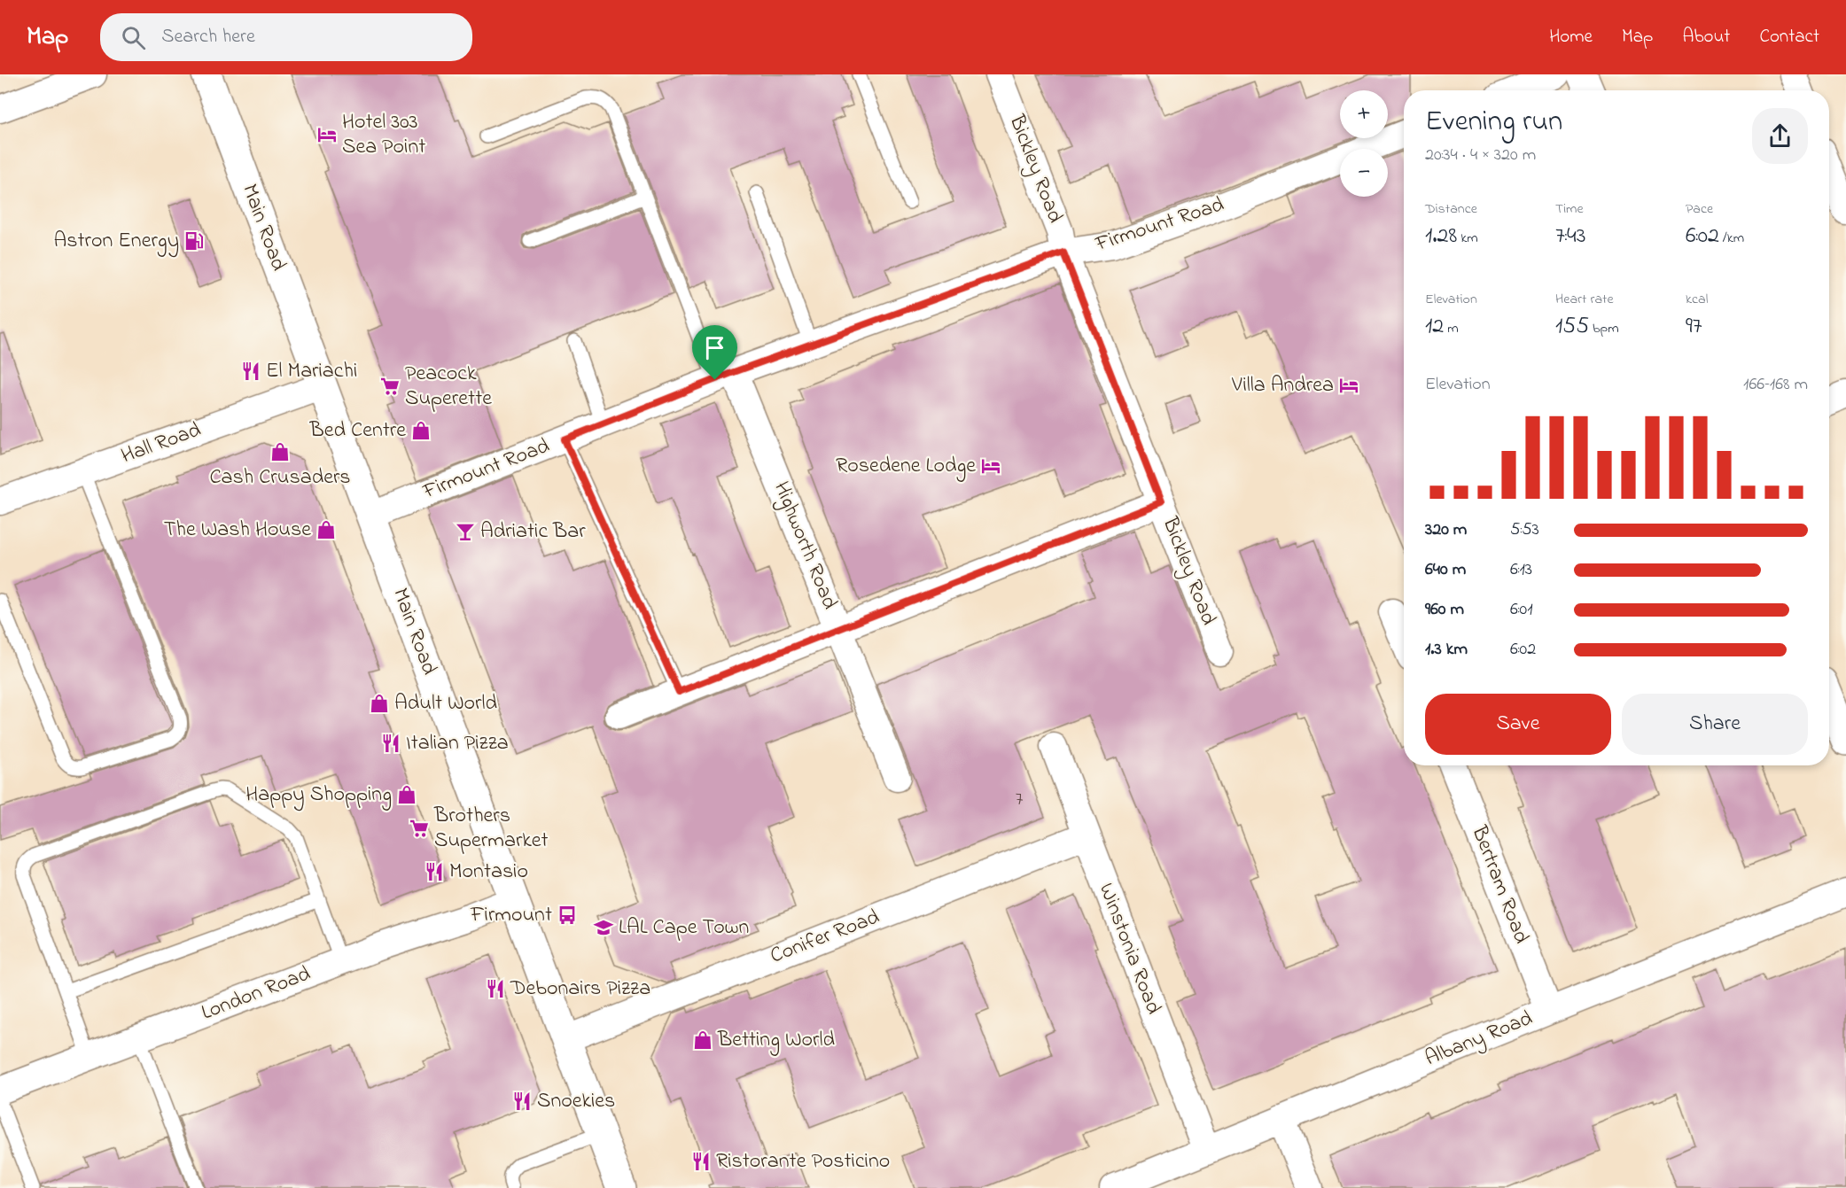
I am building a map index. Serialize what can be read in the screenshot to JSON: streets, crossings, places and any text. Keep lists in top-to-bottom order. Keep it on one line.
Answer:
{"streets":{"main road":["Main Road"],"street":["Bickley Road","Firmount Road","Hall Road","Highworth Road","Bertram Road","Conifer Road","Winstonia Road","London Road","Albany Road"]},"crossings":[["Bickley Road","Firmount Road"],["Firmount Road","Main Road"],["Firmount Road","Highworth Road"],["Main Road","Hall Road"],["Main Road","Conifer Road"],["Main Road","London Road"],["Bertram Road","Albany Road"],["Conifer Road","Winstonia Road"],["Winstonia Road","Albany Road"]],"places":{"hotel":["Hotel 303 Sea Point","Villa Andrea","Rosedene Lodge"],"fuel station":["Astron Energy"],"restaurant":["El Mariachi","Italian Pizza","Montasio","Debonairs Pizza","Snoekies","Ristorante Posticino"],"supermarket":["Peacock Superette","Brothers Supermarket"],"shop":["Bed Centre","Cash Crusaders","The Wash House","Adult World","Happy Shopping","Betting World"],"bar":["Adriatic Bar"],"bus stop":["Firmount"],"school or university":["LAL Cape Town"]},"house_numbers":["7"],"page":{"header":"Map","search":"Search here","nav":["Home","Map","About","Contact"],"map_buttons":["+","−"],"heading":["Evening run","20:34 · 4 × 320 m"],"stats":[["Distance","1.28 km"],["Time","7:43"],["Pace","6:02 /km"],["Elevation","12 m"],["Heart rate","155 bpm"],["kcal","97"]],"chart":["Elevation","166–168 m"],"list":[{"name":"320 m","note":"5:53"},{"name":"640 m","note":"6:13"},{"name":"960 m","note":"6:01"},{"name":"1.3 km","note":"6:02"}],"buttons":["Save","Share"]}}
